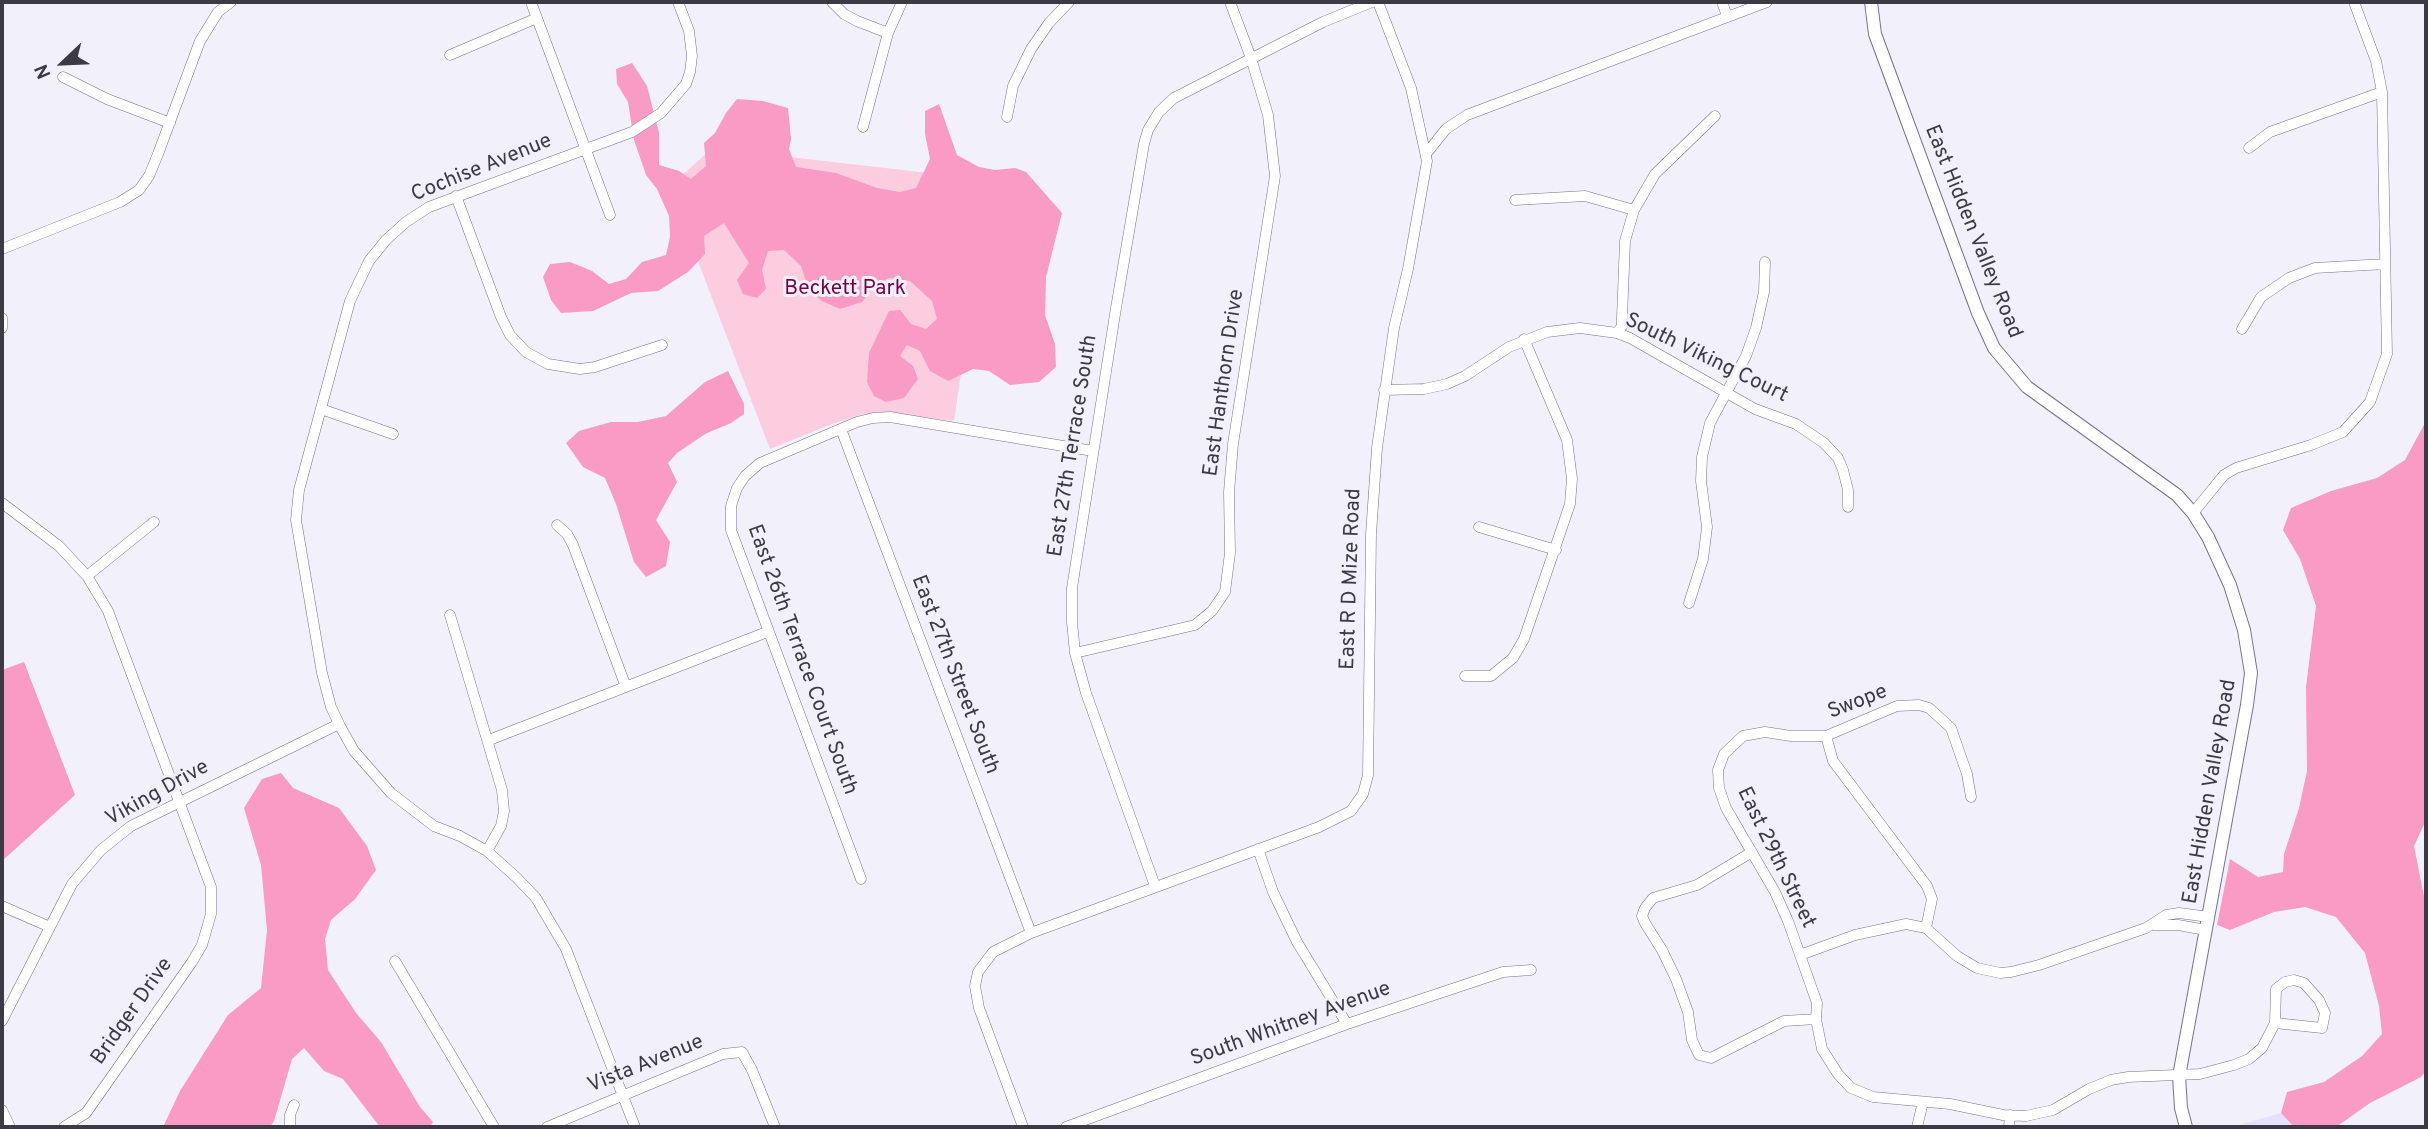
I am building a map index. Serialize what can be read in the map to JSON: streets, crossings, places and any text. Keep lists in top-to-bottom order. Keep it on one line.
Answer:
{"streets":{"main road":["East Hidden Valley Road"],"street":["Cochise Avenue","South Viking Court","East Hanthorn Drive","East 27th Terrace South","East R D Mize Road","East 26th Terrace Court South","East 27th Street South","Swope","Viking Drive","East 29th Street","Bridger Drive","South Whitney Avenue","Vista Avenue"]},"crossings":[["Cochise Avenue","Viking Drive"],["Cochise Avenue","Vista Avenue"],["East Hidden Valley Road","East 29th Street"],["South Viking Court","East R D Mize Road"],["East Hanthorn Drive","East 27th Terrace South"],["East 27th Terrace South","East R D Mize Road"],["East 27th Terrace South","East 26th Terrace Court South"],["East R D Mize Road","East 27th Street South"],["East 26th Terrace Court South","East 27th Street South"],["Swope","East 29th Street"],["Viking Drive","Bridger Drive"]],"parks":["Beckett Park"],"north":"bottom left"}
